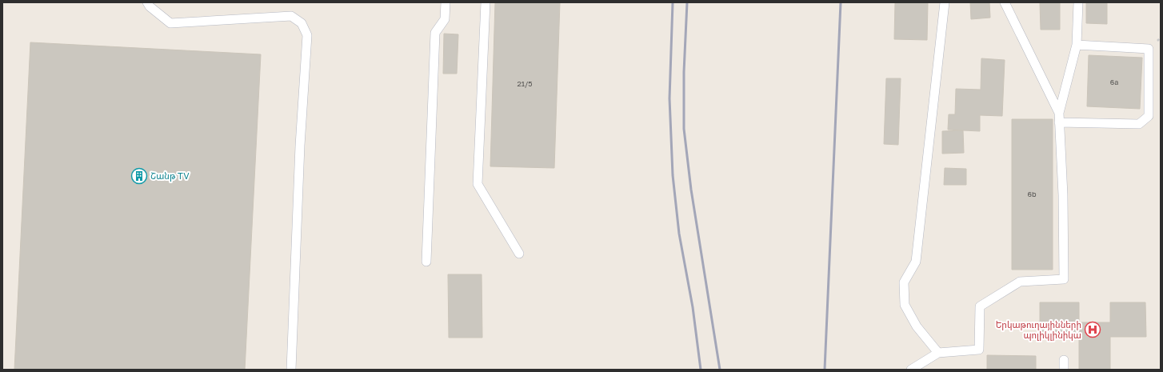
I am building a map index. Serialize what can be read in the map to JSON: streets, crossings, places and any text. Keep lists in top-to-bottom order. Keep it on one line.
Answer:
{"places":{"building":["Շանթ TV"],"hospital":["Երկաթուղայինների պոլիկլինիկա"]},"house_numbers":["6a","21/5","6b"]}
